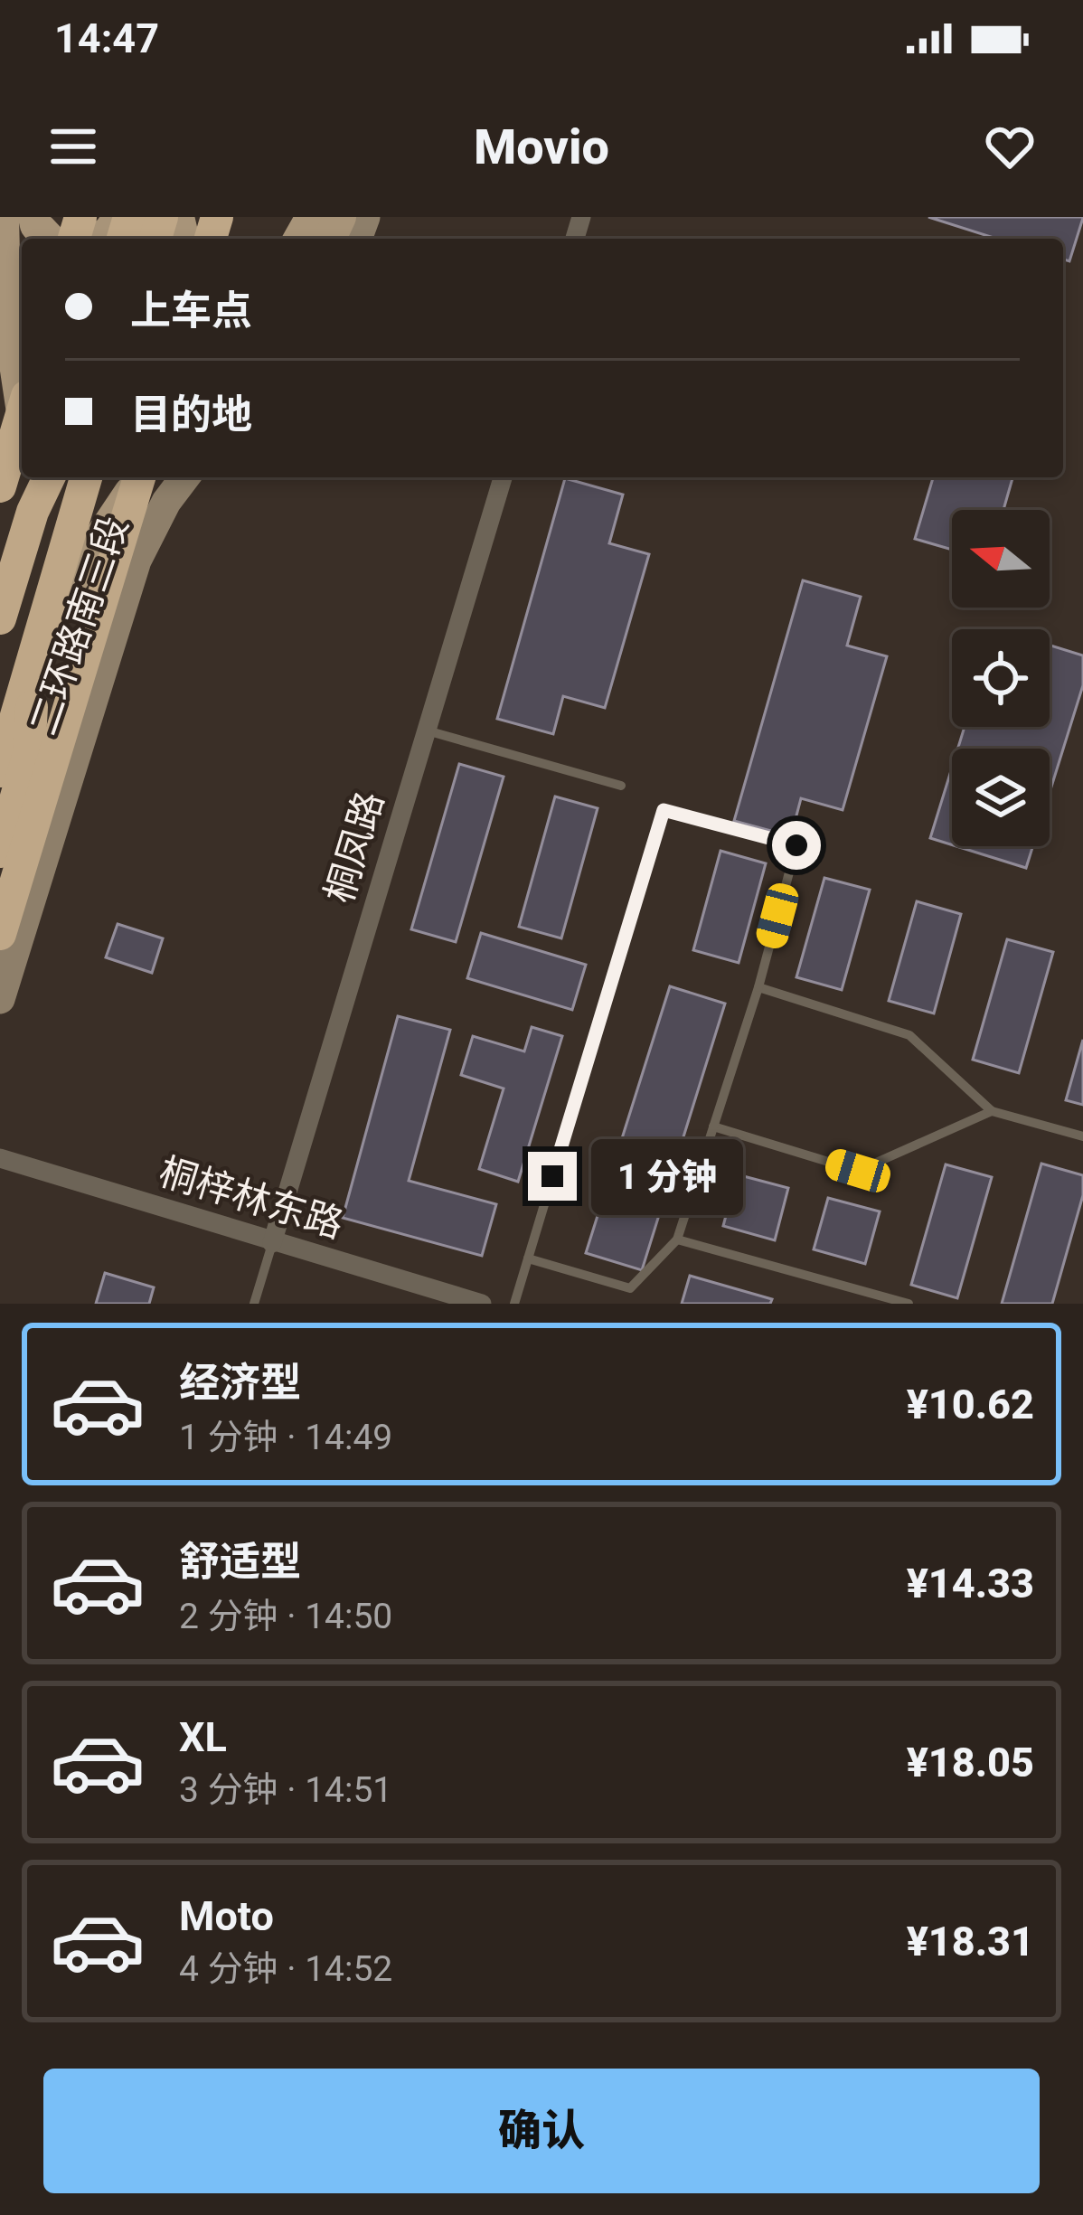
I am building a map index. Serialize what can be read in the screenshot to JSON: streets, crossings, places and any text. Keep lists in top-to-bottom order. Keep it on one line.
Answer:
{"streets":{"main road":["二环路南三段"],"street":["桐凤路","桐梓林东路"]},"crossings":[["桐凤路","桐梓林东路"]],"north":"left","page":{"status":"14:47","header":"Movio","banner":["上车点","目的地"],"bubble":"1 分钟","list":[{"name":"经济型","note":"1 分钟 · 14:49","value":"¥10.62"},{"name":"舒适型","note":"2 分钟 · 14:50","value":"¥14.33"},{"name":"XL","note":"3 分钟 · 14:51","value":"¥18.05"},{"name":"Moto","note":"4 分钟 · 14:52","value":"¥18.31"}],"buttons":"确认"}}
